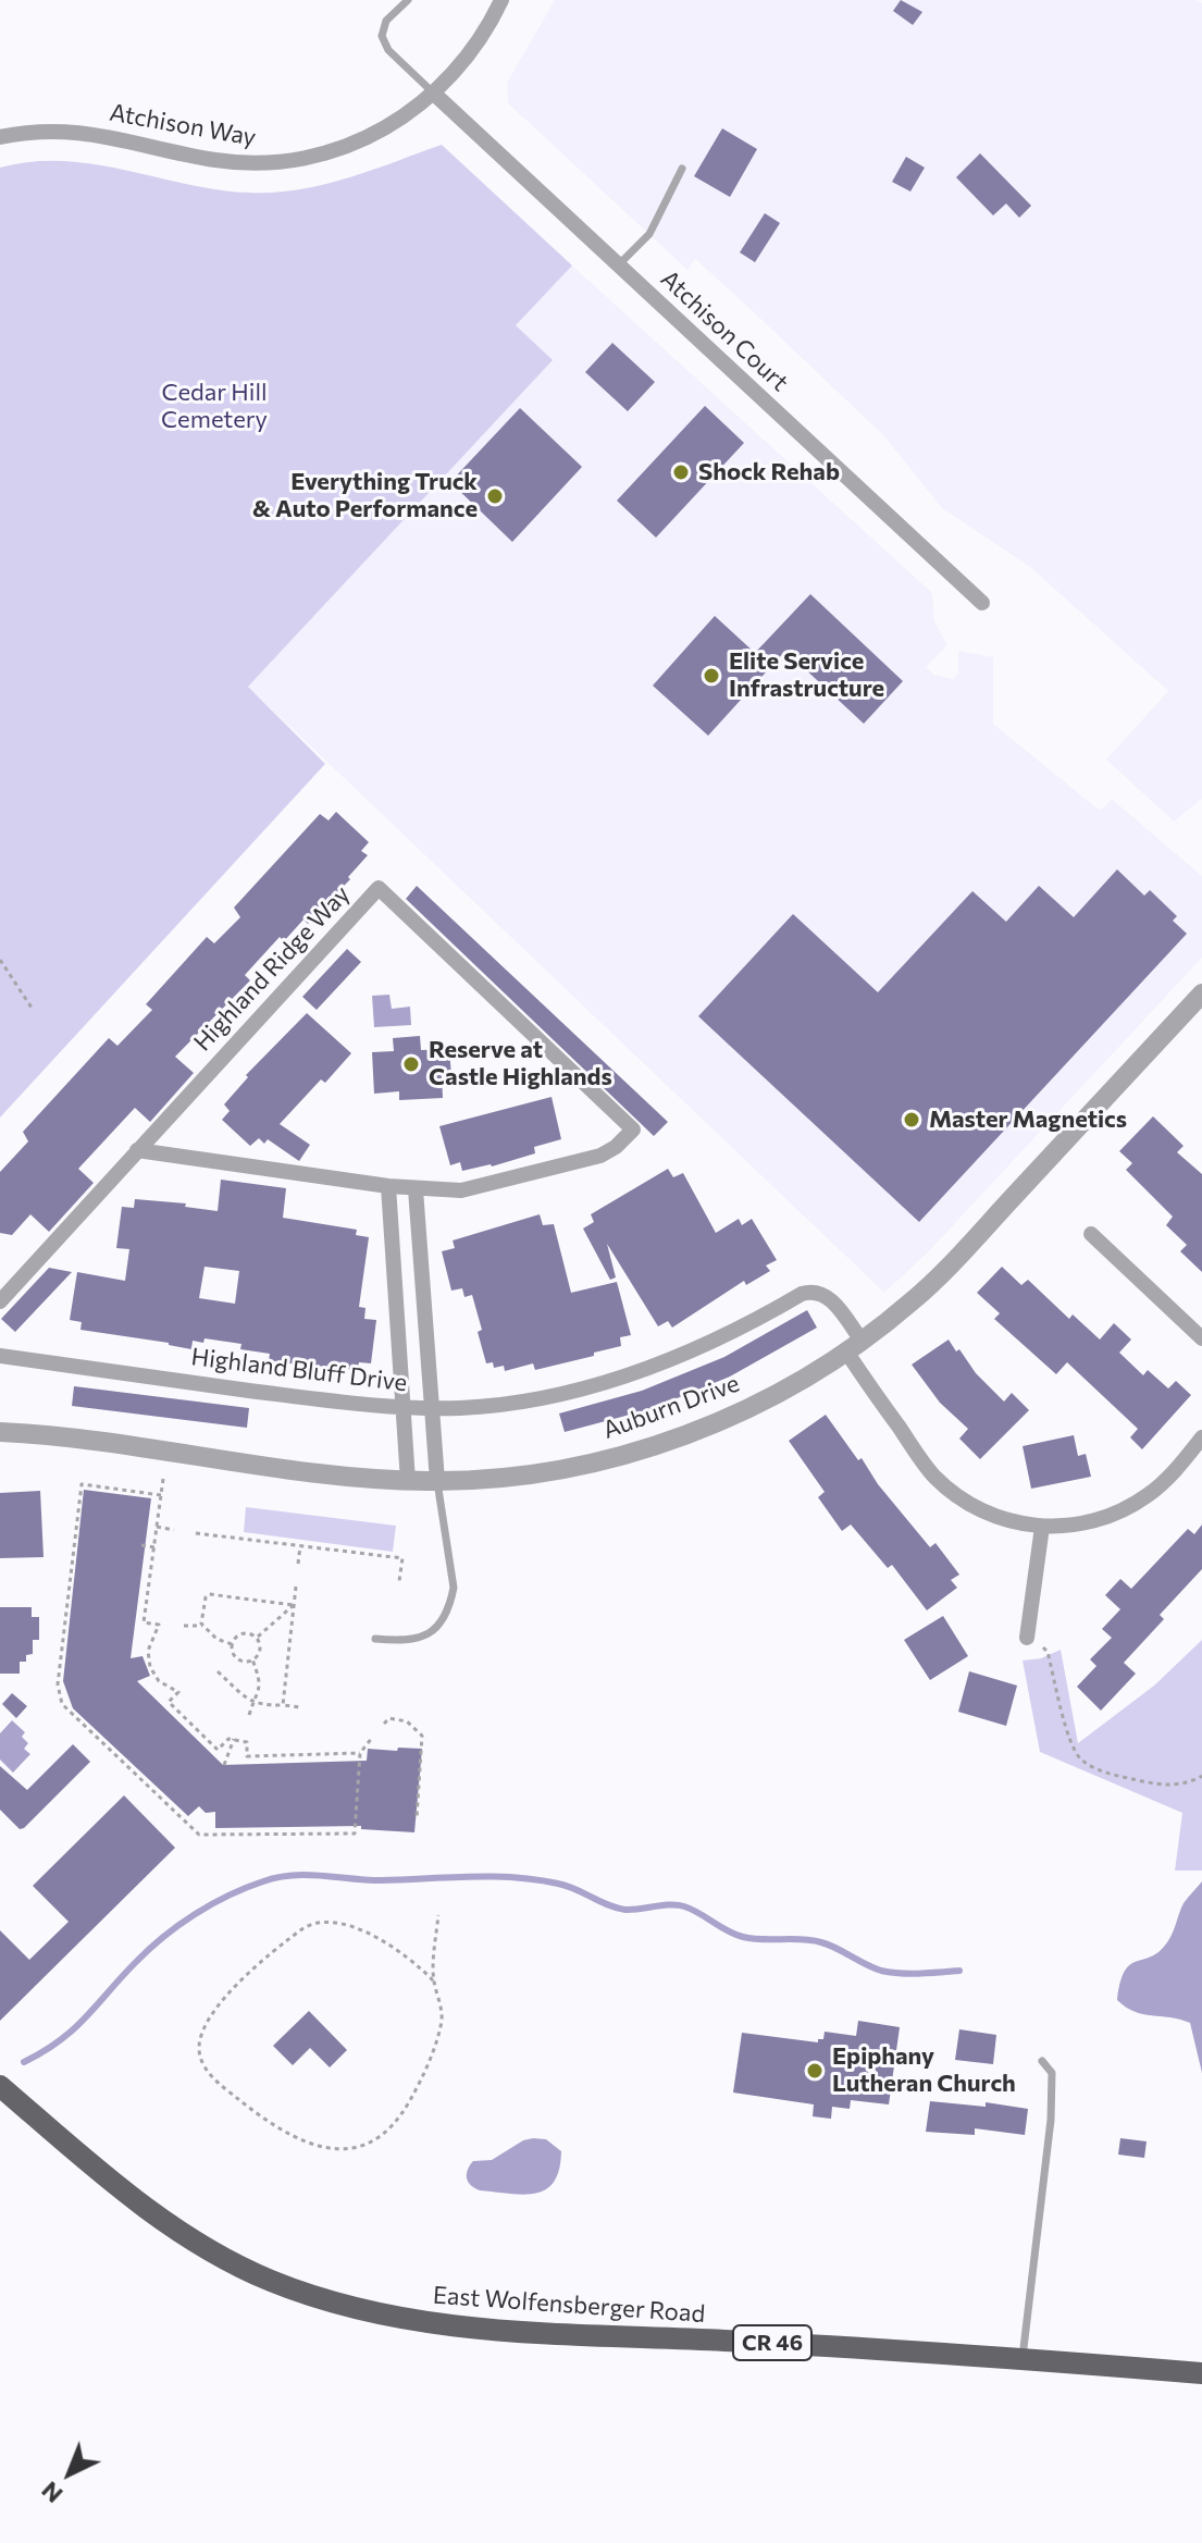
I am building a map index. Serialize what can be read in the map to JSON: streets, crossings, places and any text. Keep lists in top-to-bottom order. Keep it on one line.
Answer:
{"streets":{"main road":["East Wolfensberger Road","CR 46"],"street":["Atchison Way","Atchison Court","Highland Ridge Way","Highland Bluff Drive","Auburn Drive"]},"crossings":[["Atchison Way","Atchison Court"],["Highland Bluff Drive","Auburn Drive"]],"parks":["Cedar Hill Cemetery"],"places":["Shock Rehab","Everything Truck & Auto Performance","Elite Service Infrastructure","Reserve at Castle Highlands","Master Magnetics","Epiphany Lutheran Church"],"north":"bottom left"}
